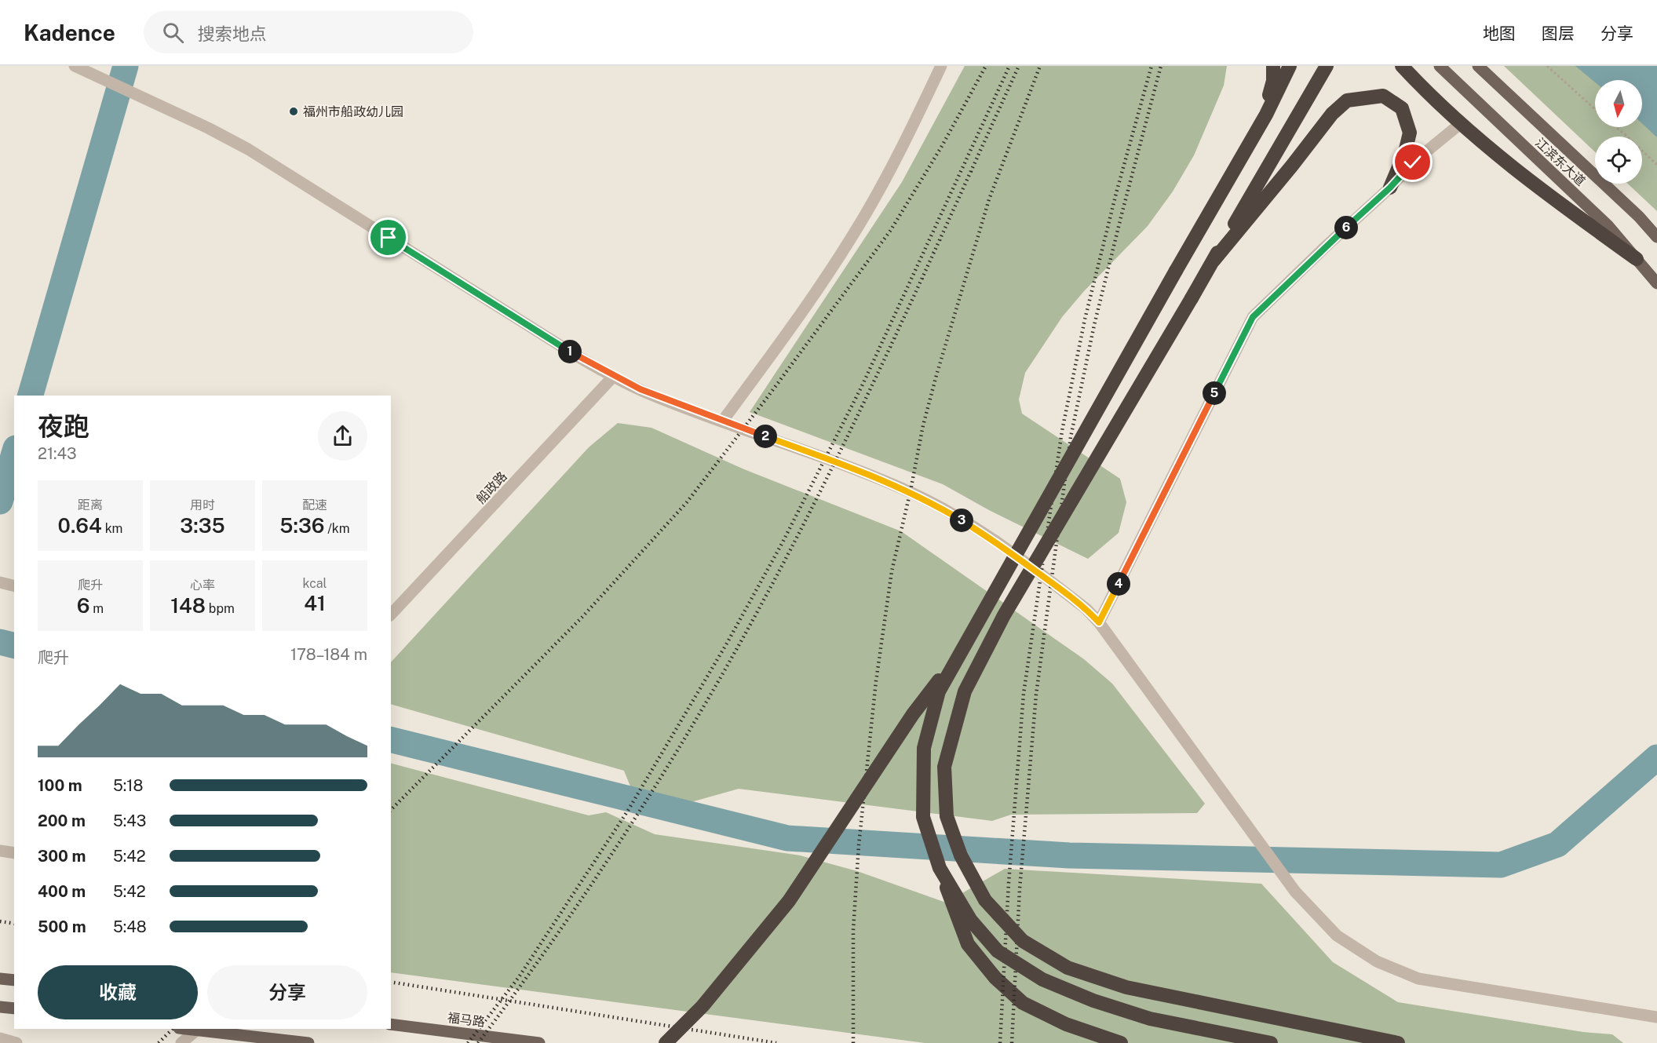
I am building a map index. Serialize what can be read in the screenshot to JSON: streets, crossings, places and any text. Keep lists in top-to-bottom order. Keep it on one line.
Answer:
{"streets":{"main road":["江滨东大道","福马路"],"street":["船政路"]},"places":["福州市船政幼儿园"],"north":"bottom","page":{"header":"Kadence","search":"搜索地点","nav":["地图","图层","分享"],"pins":["6","1","5","2","3","4"],"heading":["夜跑","21:43"],"stats":[["距离","0.64 km"],["用时","3:35"],["配速","5:36 /km"],["爬升","6 m"],["心率","148 bpm"],["kcal","41"]],"chart":["爬升","178–184 m"],"list":[{"name":"100 m","note":"5:18"},{"name":"200 m","note":"5:43"},{"name":"300 m","note":"5:42"},{"name":"400 m","note":"5:42"},{"name":"500 m","note":"5:48"}],"buttons":["收藏","分享"]}}
